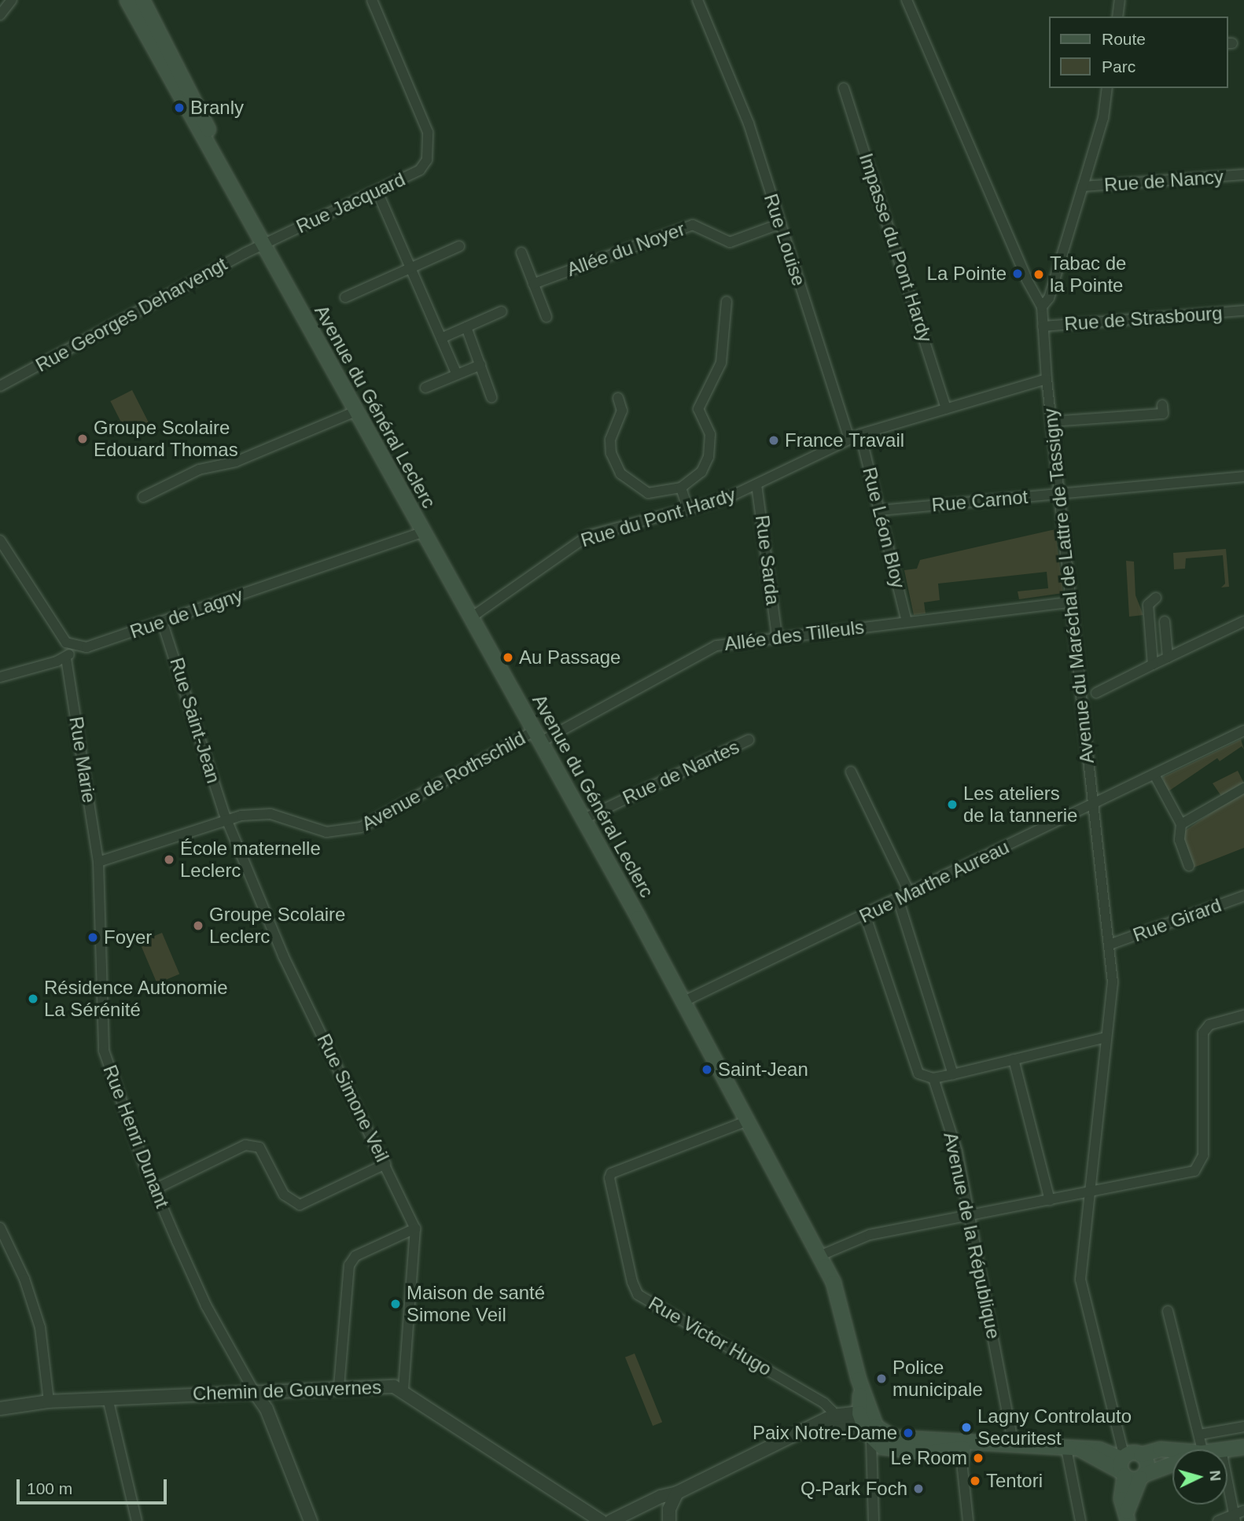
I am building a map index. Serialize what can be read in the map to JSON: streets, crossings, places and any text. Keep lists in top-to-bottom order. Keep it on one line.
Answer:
{"streets":{"main road":["Avenue du Général Leclerc"],"street":["Rue de Nancy","Rue Jacquard","Rue Louise","Impasse du Pont Hardy","Allée du Noyer","Rue Georges Deharvengt","Rue de Strasbourg","Rue Carnot","Rue du Pont Hardy","Rue Léon Bloy","Rue Sarda","Avenue du Maréchal de Lattre de Tassigny","Rue de Lagny","Allée des Tilleuls","Rue Saint-Jean","Rue Marie","Rue de Nantes","Avenue de Rothschild","Rue Marthe Aureau","Rue Girard","Rue Simone Veil","Rue Henri Dunant","Avenue de la République","Rue Victor Hugo","Chemin de Gouvernes"]},"crossings":[["Rue Jacquard","Rue Georges Deharvengt"],["Rue Jacquard","Avenue du Général Leclerc"],["Rue Louise","Allée du Noyer"],["Rue Louise","Rue du Pont Hardy"],["Impasse du Pont Hardy","Rue du Pont Hardy"],["Rue Georges Deharvengt","Avenue du Général Leclerc"],["Rue de Strasbourg","Avenue du Maréchal de Lattre de Tassigny"],["Avenue du Général Leclerc","Rue du Pont Hardy"],["Avenue du Général Leclerc","Rue de Lagny"],["Avenue du Général Leclerc","Allée des Tilleuls"],["Avenue du Général Leclerc","Rue de Nantes"],["Avenue du Général Leclerc","Avenue de Rothschild"],["Avenue du Général Leclerc","Rue Marthe Aureau"],["Avenue du Général Leclerc","Rue Victor Hugo"],["Rue Carnot","Rue Léon Bloy"],["Rue Carnot","Avenue du Maréchal de Lattre de Tassigny"],["Rue du Pont Hardy","Rue Léon Bloy"],["Rue du Pont Hardy","Rue Sarda"],["Rue du Pont Hardy","Avenue du Maréchal de Lattre de Tassigny"],["Rue Léon Bloy","Allée des Tilleuls"],["Rue Sarda","Allée des Tilleuls"],["Avenue du Maréchal de Lattre de Tassigny","Allée des Tilleuls"],["Avenue du Maréchal de Lattre de Tassigny","Rue Marthe Aureau"],["Avenue du Maréchal de Lattre de Tassigny","Rue Girard"],["Rue de Lagny","Rue Saint-Jean"],["Allée des Tilleuls","Avenue de Rothschild"],["Rue Saint-Jean","Avenue de Rothschild"],["Rue Saint-Jean","Rue Simone Veil"],["Rue Marie","Avenue de Rothschild"],["Rue Marie","Rue Henri Dunant"],["Avenue de Rothschild","Rue Simone Veil"],["Avenue de Rothschild","Rue Henri Dunant"],["Rue Simone Veil","Chemin de Gouvernes"],["Rue Henri Dunant","Chemin de Gouvernes"]],"places":["Branly","La Pointe","Tabac de la Pointe","Groupe Scolaire Edouard Thomas","France Travail","Au Passage","Les ateliers de la tannerie","École maternelle Leclerc","Groupe Scolaire Leclerc","Foyer","Résidence Autonomie La Sérénité","Saint-Jean","Maison de santé Simone Veil","Police municipale","Lagny Controlauto Securitest","Paix Notre-Dame","Le Room","Tentori","Q-Park Foch"],"legend":["Route","Parc"],"scale_bar":"100 m","north":"right"}
